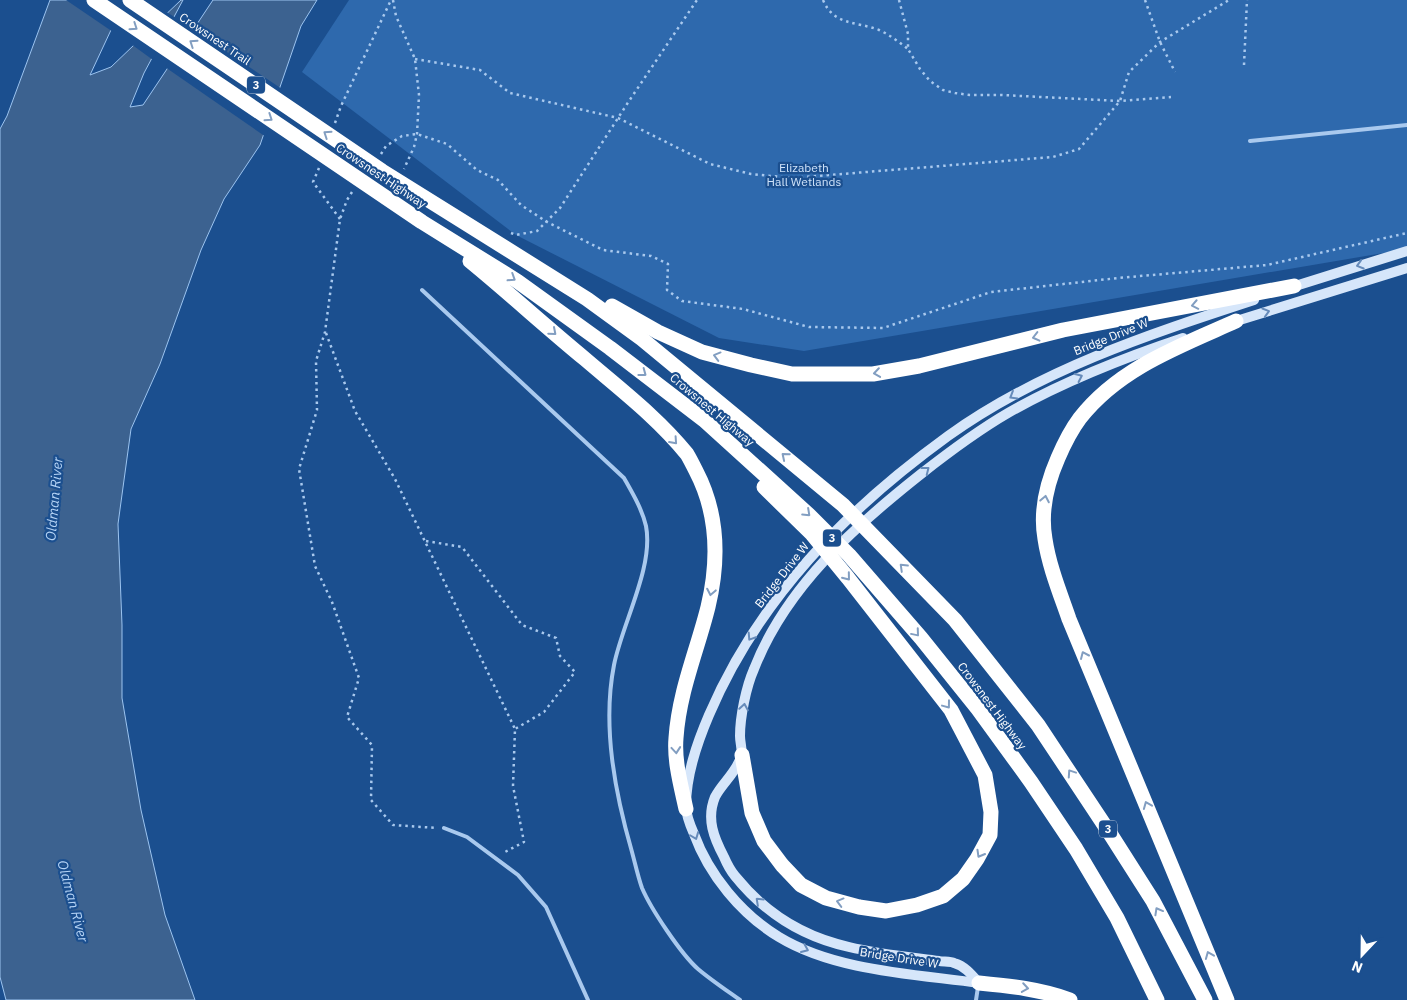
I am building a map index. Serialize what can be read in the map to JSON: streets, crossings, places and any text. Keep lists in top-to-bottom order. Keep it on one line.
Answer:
{"streets":{"highway":["Crowsnest Trail","3","Crowsnest Highway"],"street":["Bridge Drive W"]},"crossings":[["Crowsnest Trail","Crowsnest Highway"]],"one_way":["Crowsnest Trail"],"water":["Oldman River"],"parks":["Elizabeth Hall Wetlands"],"north":"bottom"}
